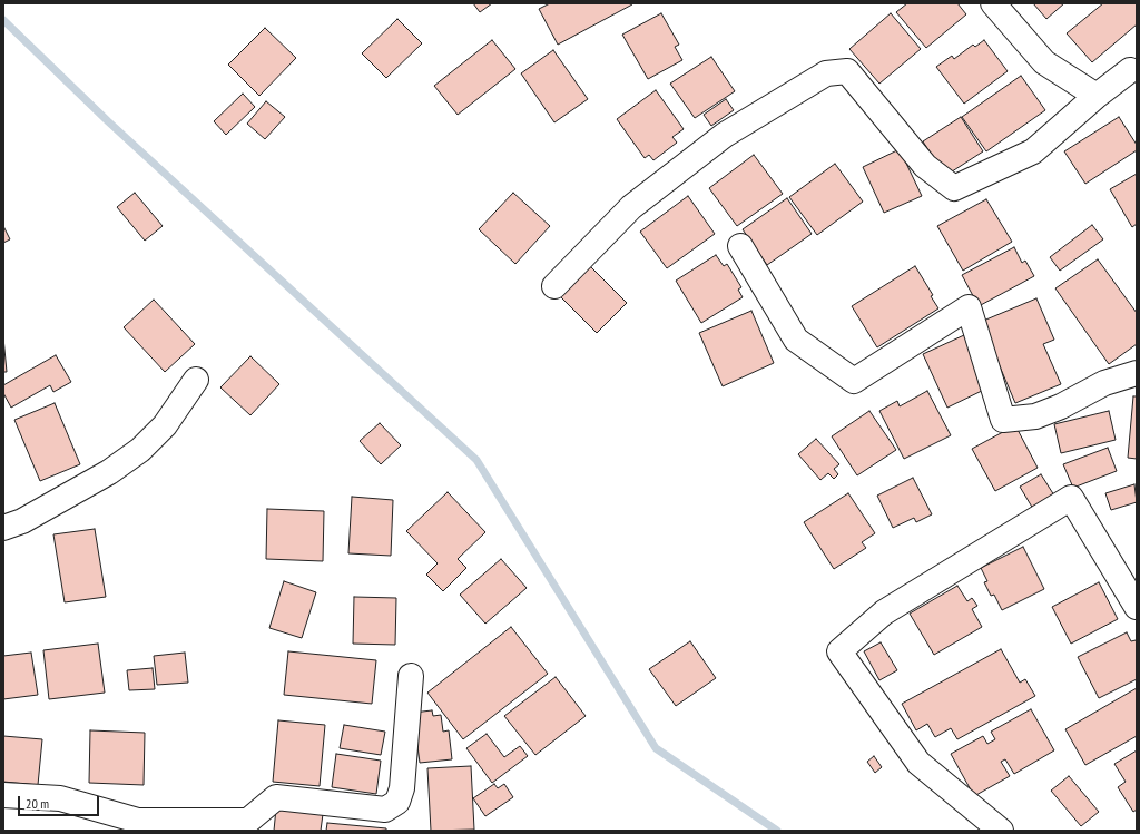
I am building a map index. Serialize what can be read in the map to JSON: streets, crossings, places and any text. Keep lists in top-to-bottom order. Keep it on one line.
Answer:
{"scale_bar":"20 m"}
